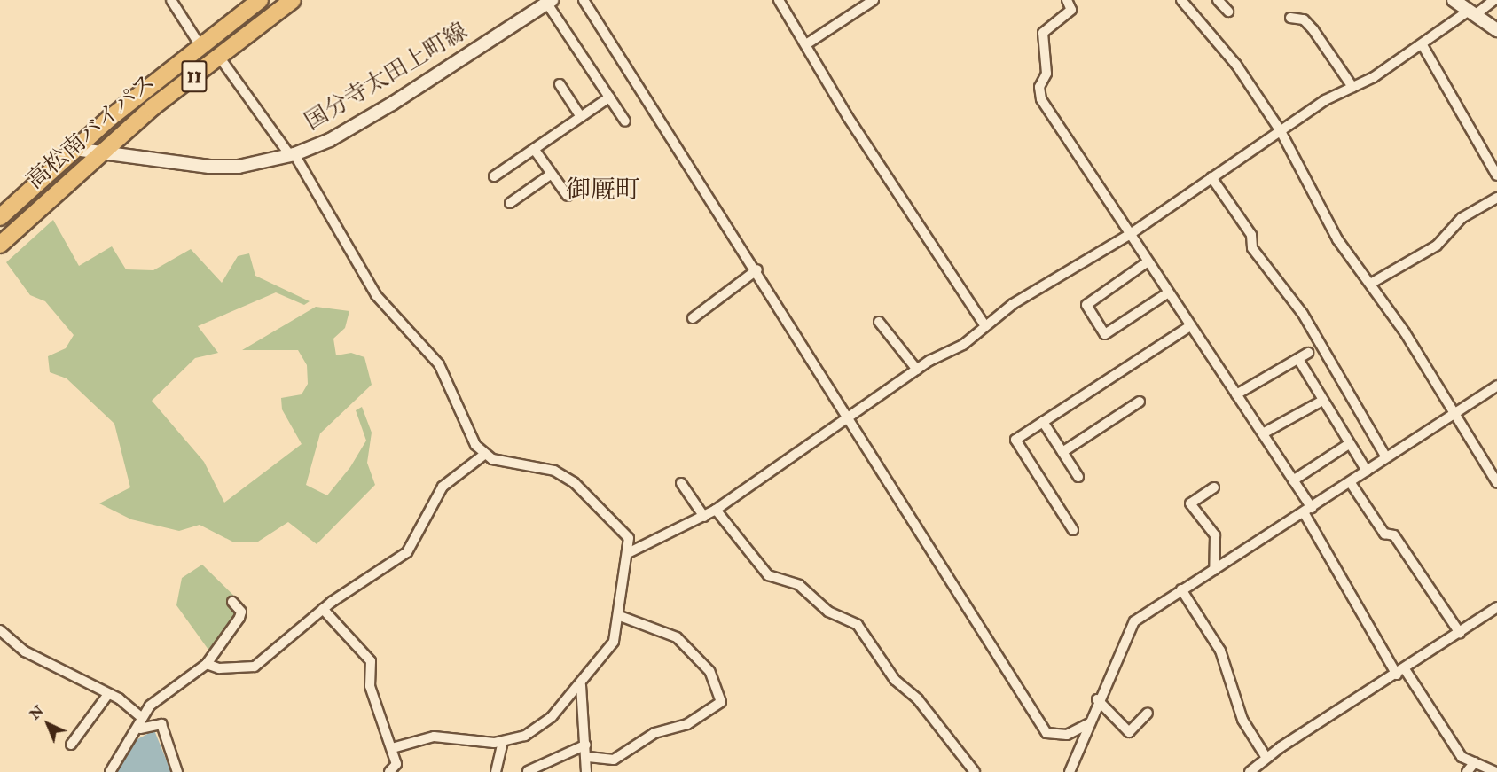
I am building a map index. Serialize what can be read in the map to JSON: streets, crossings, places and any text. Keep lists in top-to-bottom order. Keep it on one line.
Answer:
{"streets":{"highway":["11","高松南バイパス"],"main road":["国分寺太田上町線"]},"crossings":[["国分寺太田上町線","高松南バイパス"]],"districts":["御厩町"],"north":"top left"}
